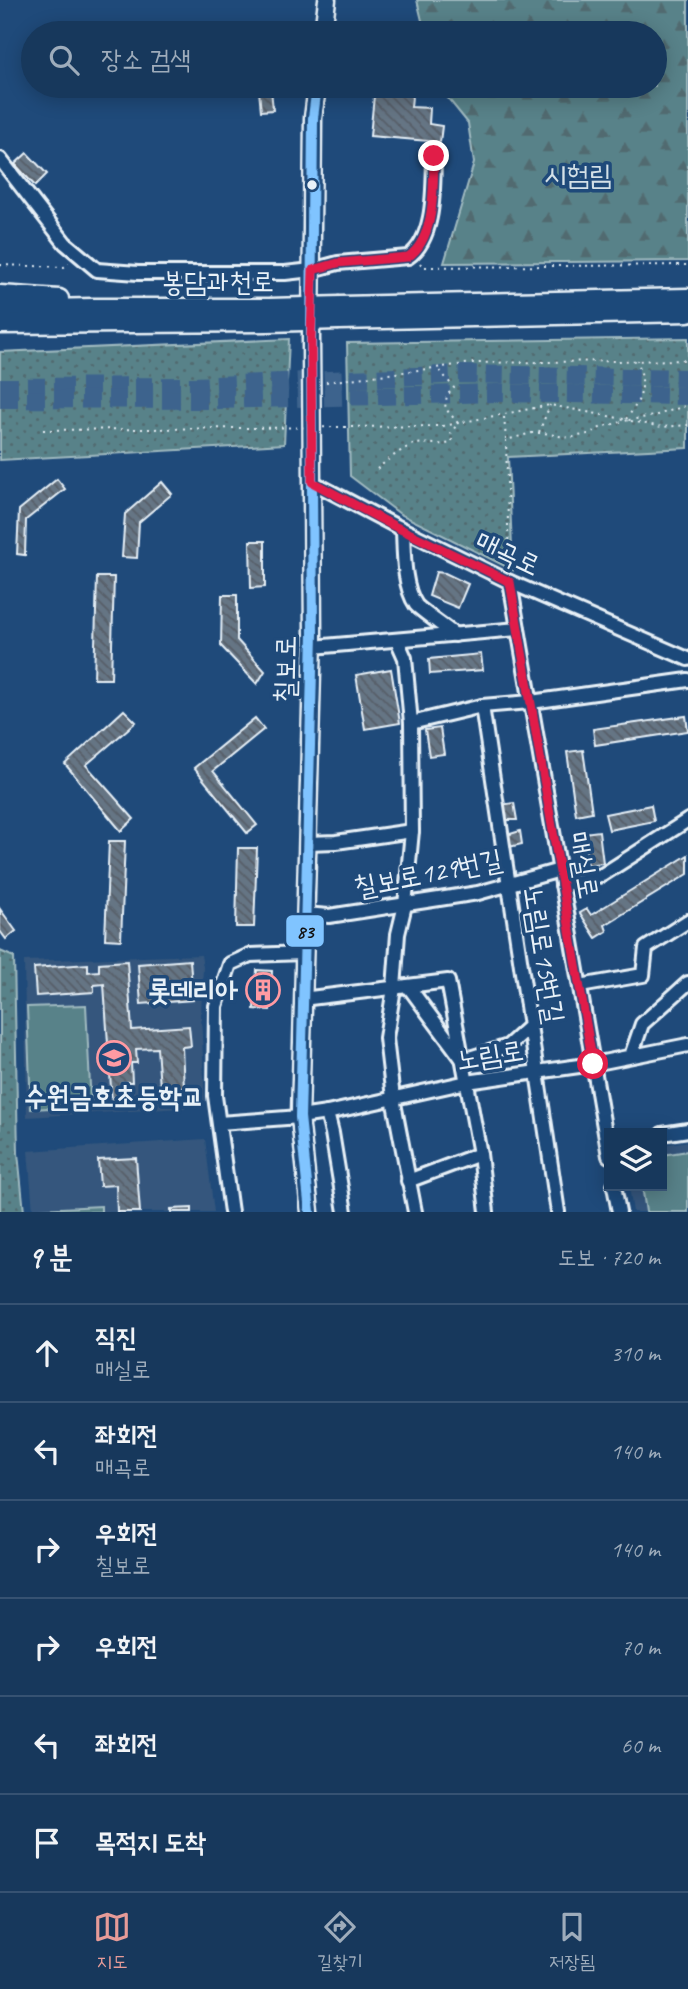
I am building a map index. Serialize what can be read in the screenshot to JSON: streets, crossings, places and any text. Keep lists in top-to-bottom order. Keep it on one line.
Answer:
{"streets":{"highway":["봉담과천로"],"main road":["칠보로"],"street":["매곡로","매실로","칠보로129번길","노림로15번길","노림로"]},"crossings":[["매곡로","칠보로"],["매곡로","매실로"],["칠보로","칠보로129번길"],["칠보로","노림로"],["매실로","칠보로129번길"],["매실로","노림로"],["칠보로129번길","노림로15번길"],["노림로15번길","노림로"]],"parks":["시험림"],"places":{"building":["롯데리아"],"school or university":["수원금호초등학교"]},"lines":["transit line 83"],"page":{"search":"장소 검색","heading":["9 분","도보 · 720 m"],"list":[["직진","매실로","310 m"],["좌회전","매곡로","140 m"],["우회전","칠보로","140 m"],["우회전","70 m"],["좌회전","60 m"],"목적지 도착"],"nav":["지도","길찾기","저장됨"]}}
